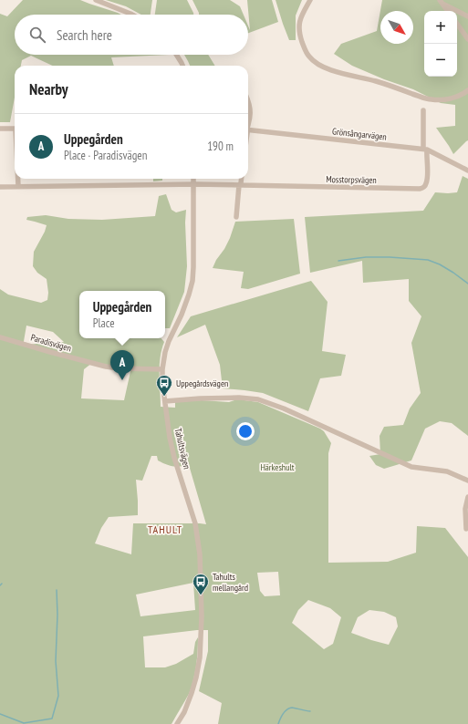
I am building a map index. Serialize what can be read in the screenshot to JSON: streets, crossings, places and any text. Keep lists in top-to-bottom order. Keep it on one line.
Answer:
{"streets":{"street":["Grönsångarvägen","Mosstorpsvägen","Paradisvägen","Tahultsvägen"]},"crossings":[["Grönsångarvägen","Mosstorpsvägen"],["Mosstorpsvägen","Tahultsvägen"],["Paradisvägen","Tahultsvägen"]],"districts":["TAHULT"],"parks":["Härkeshult"],"places":{"bus stop":["Uppegårdsvägen","Tahults mellangård"]},"north":"bottom right","page":{"map_buttons":["+","−"],"search":"Search here","heading":"Nearby","list":[{"mark":"A","name":"Uppegården","note":"Place · Paradisvägen","value":"190 m"}],"popup":["Uppegården","Place"],"pins":"A"}}
